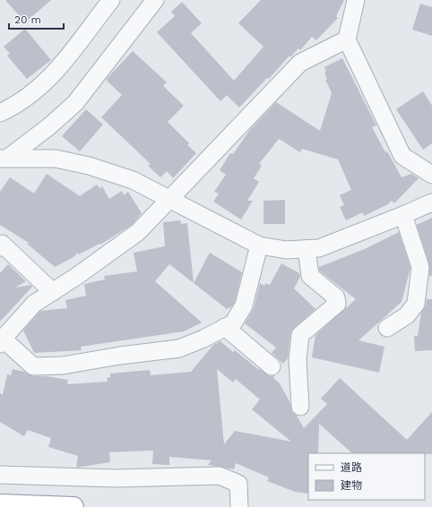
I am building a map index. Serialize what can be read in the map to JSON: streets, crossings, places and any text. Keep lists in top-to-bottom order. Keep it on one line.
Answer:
{"legend":["道路","建物"],"scale_bar":"20 m"}
